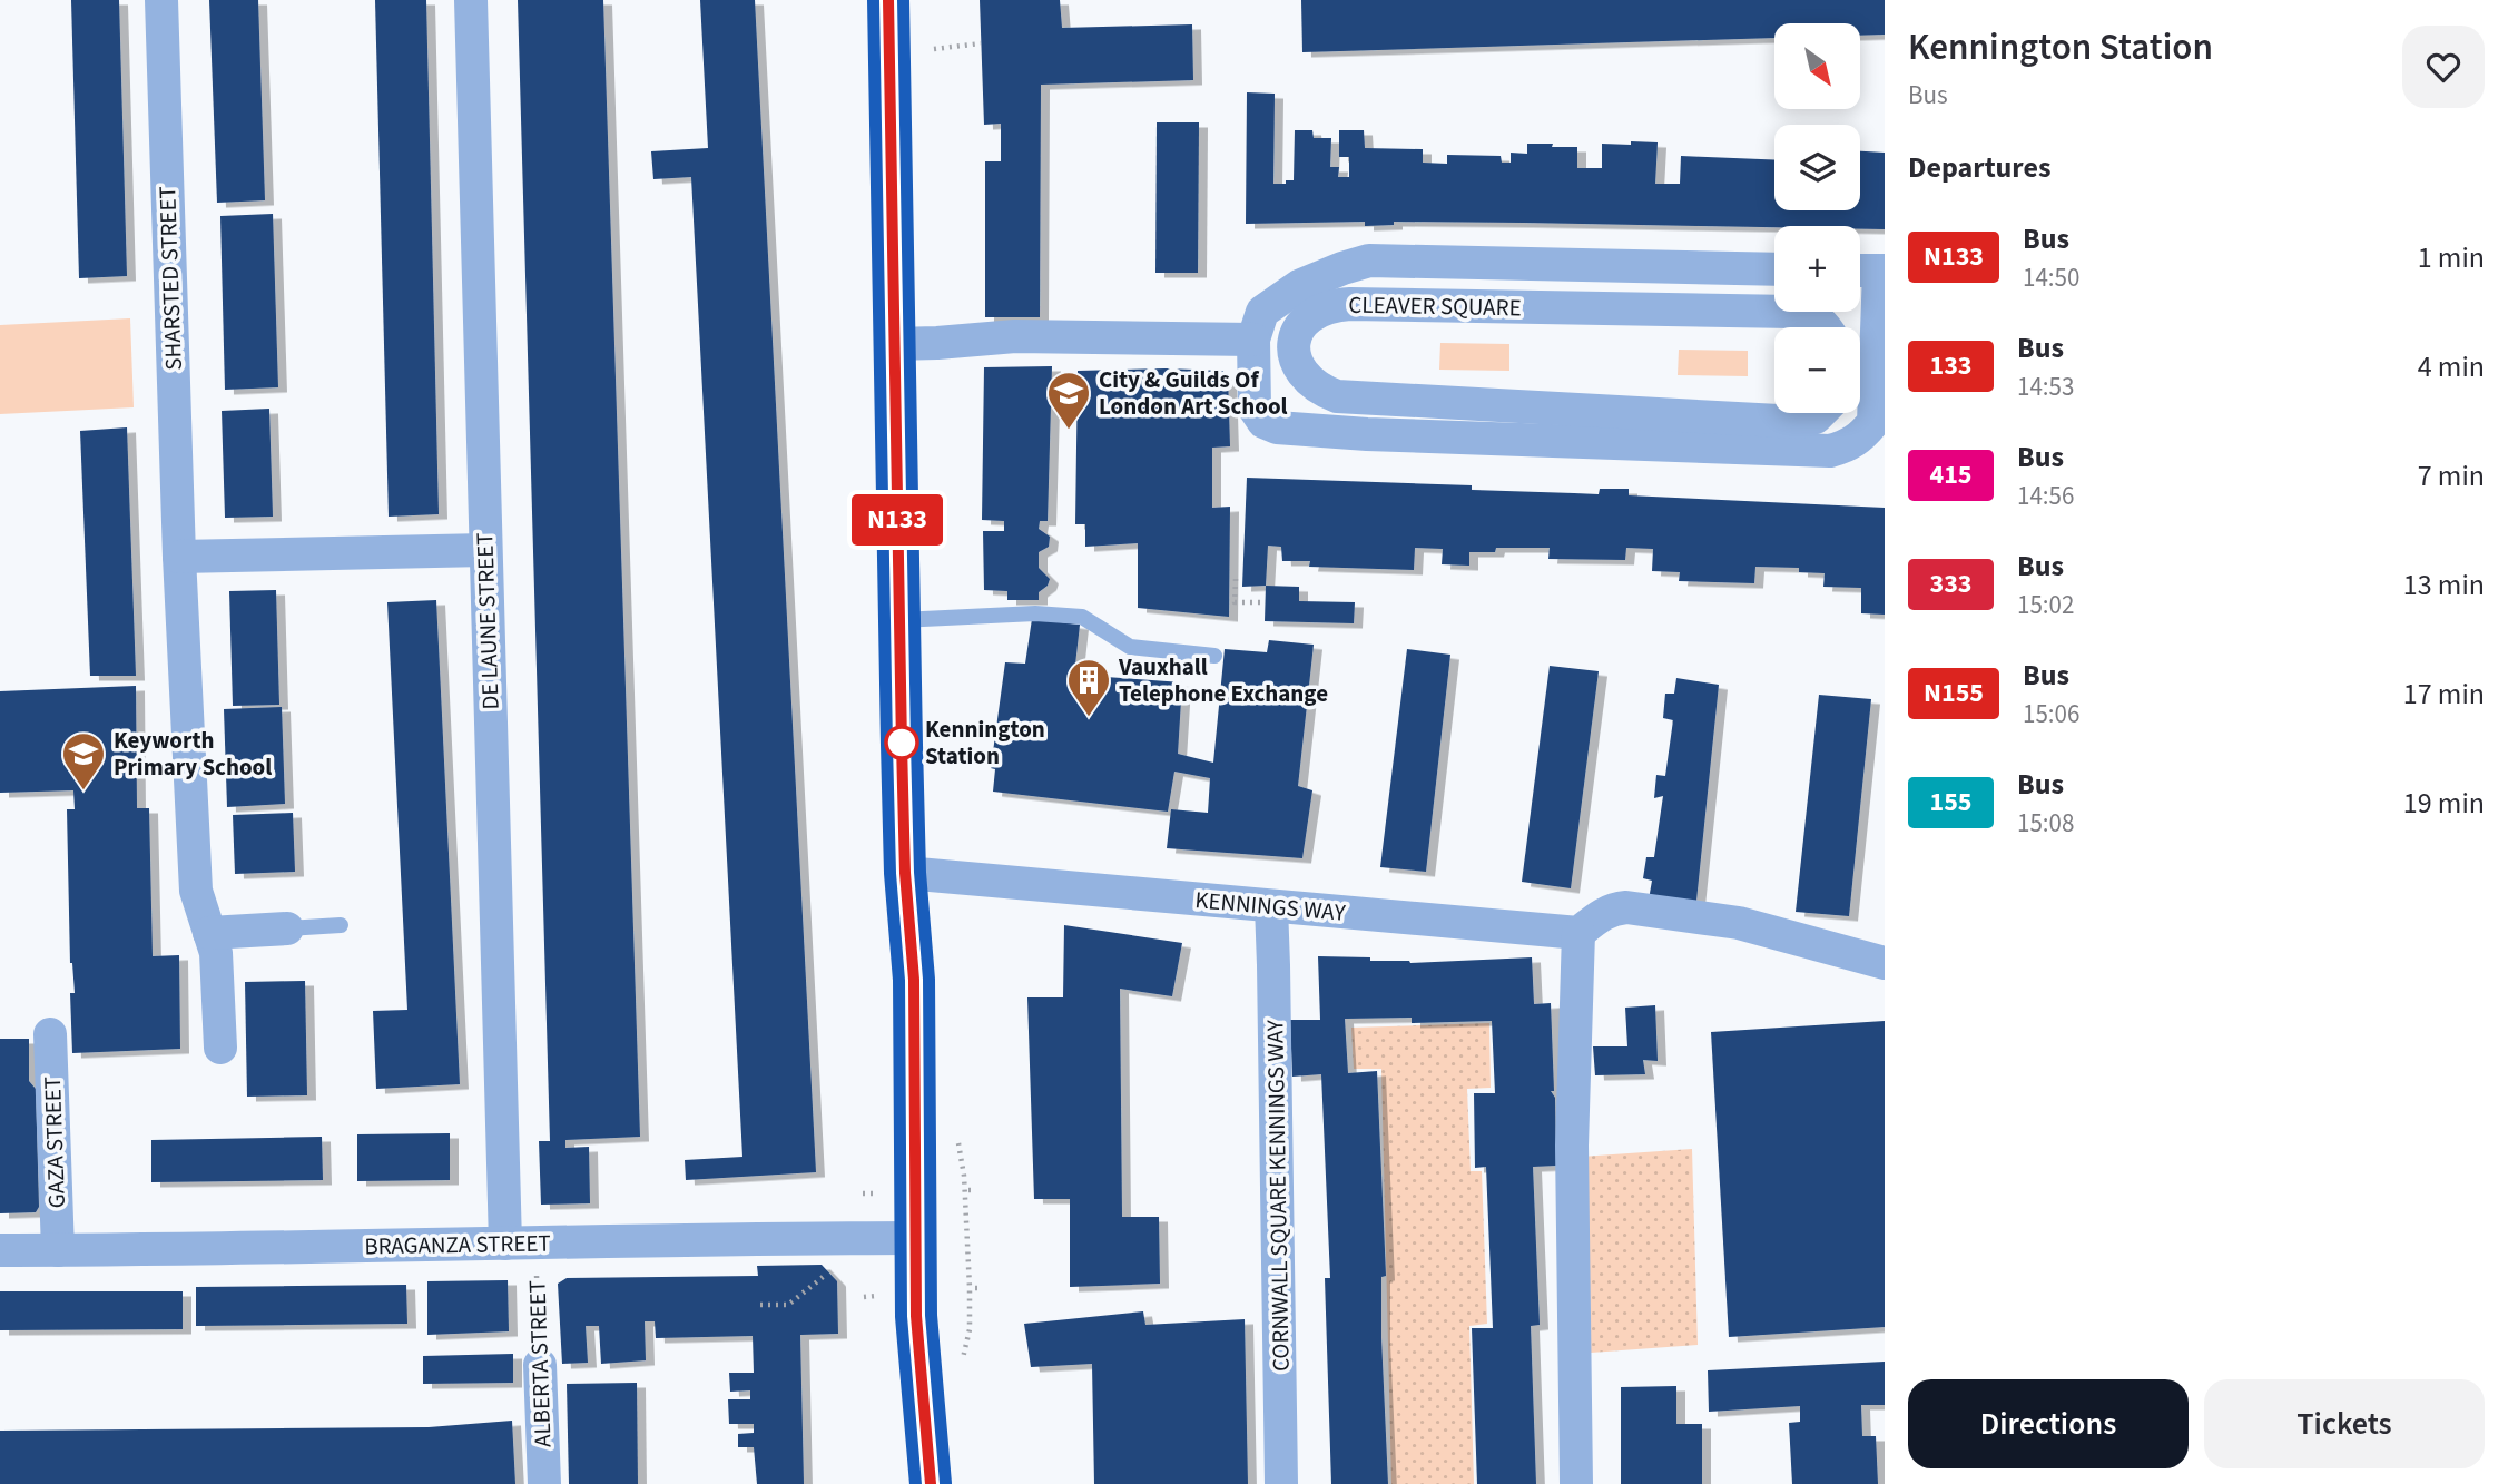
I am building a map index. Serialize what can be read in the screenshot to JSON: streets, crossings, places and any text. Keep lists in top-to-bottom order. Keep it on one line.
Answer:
{"streets":{"street":["SHARSTED STREET","CLEAVER SQUARE","DE LAUNE STREET","KENNINGS WAY","GAZA STREET","CORNWALL SQUARE KENNINGS WAY","BRAGANZA STREET","ALBERTA STREET"]},"crossings":[["DE LAUNE STREET","BRAGANZA STREET"],["DE LAUNE STREET","ALBERTA STREET"],["KENNINGS WAY","CORNWALL SQUARE KENNINGS WAY"],["GAZA STREET","BRAGANZA STREET"],["BRAGANZA STREET","ALBERTA STREET"]],"places":{"school or university":["City & Guilds Of London Art School","Keyworth Primary School"],"building":["Vauxhall Telephone Exchange"],"other":["Kennington Station"]},"lines":["bus line N133"],"north":"bottom right","page":{"on_map":"N133","heading":[["Kennington Station","Bus"],"Departures"],"map_buttons":["+","−"],"list":[{"mark":"N133","name":"Bus","note":"14:50","value":"1 min"},{"mark":"133","name":"Bus","note":"14:53","value":"4 min"},{"mark":"415","name":"Bus","note":"14:56","value":"7 min"},{"mark":"333","name":"Bus","note":"15:02","value":"13 min"},{"mark":"N155","name":"Bus","note":"15:06","value":"17 min"},{"mark":"155","name":"Bus","note":"15:08","value":"19 min"}],"buttons":["Directions","Tickets"]}}
